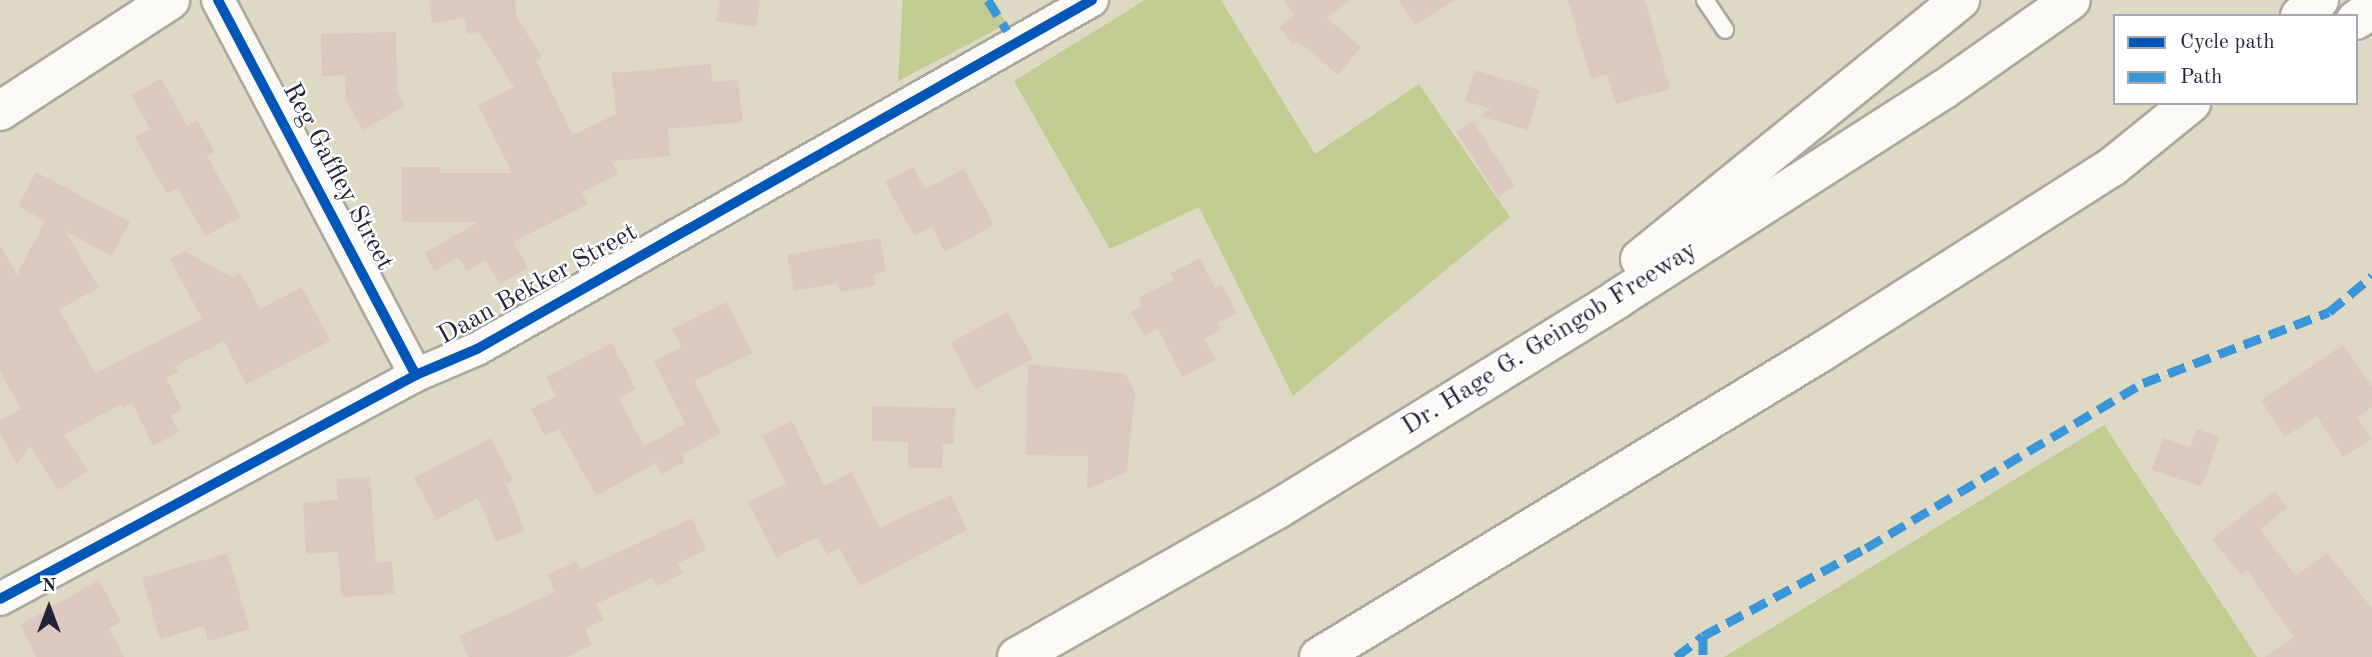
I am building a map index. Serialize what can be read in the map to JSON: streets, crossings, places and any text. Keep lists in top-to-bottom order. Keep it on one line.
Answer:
{"streets":{"main road":["Dr. Hage G. Geingob Freeway"],"street":["Reg Gaffley Street","Daan Bekker Street"]},"crossings":[["Reg Gaffley Street","Daan Bekker Street"]],"legend":["Cycle path","Path"],"north":"top"}
